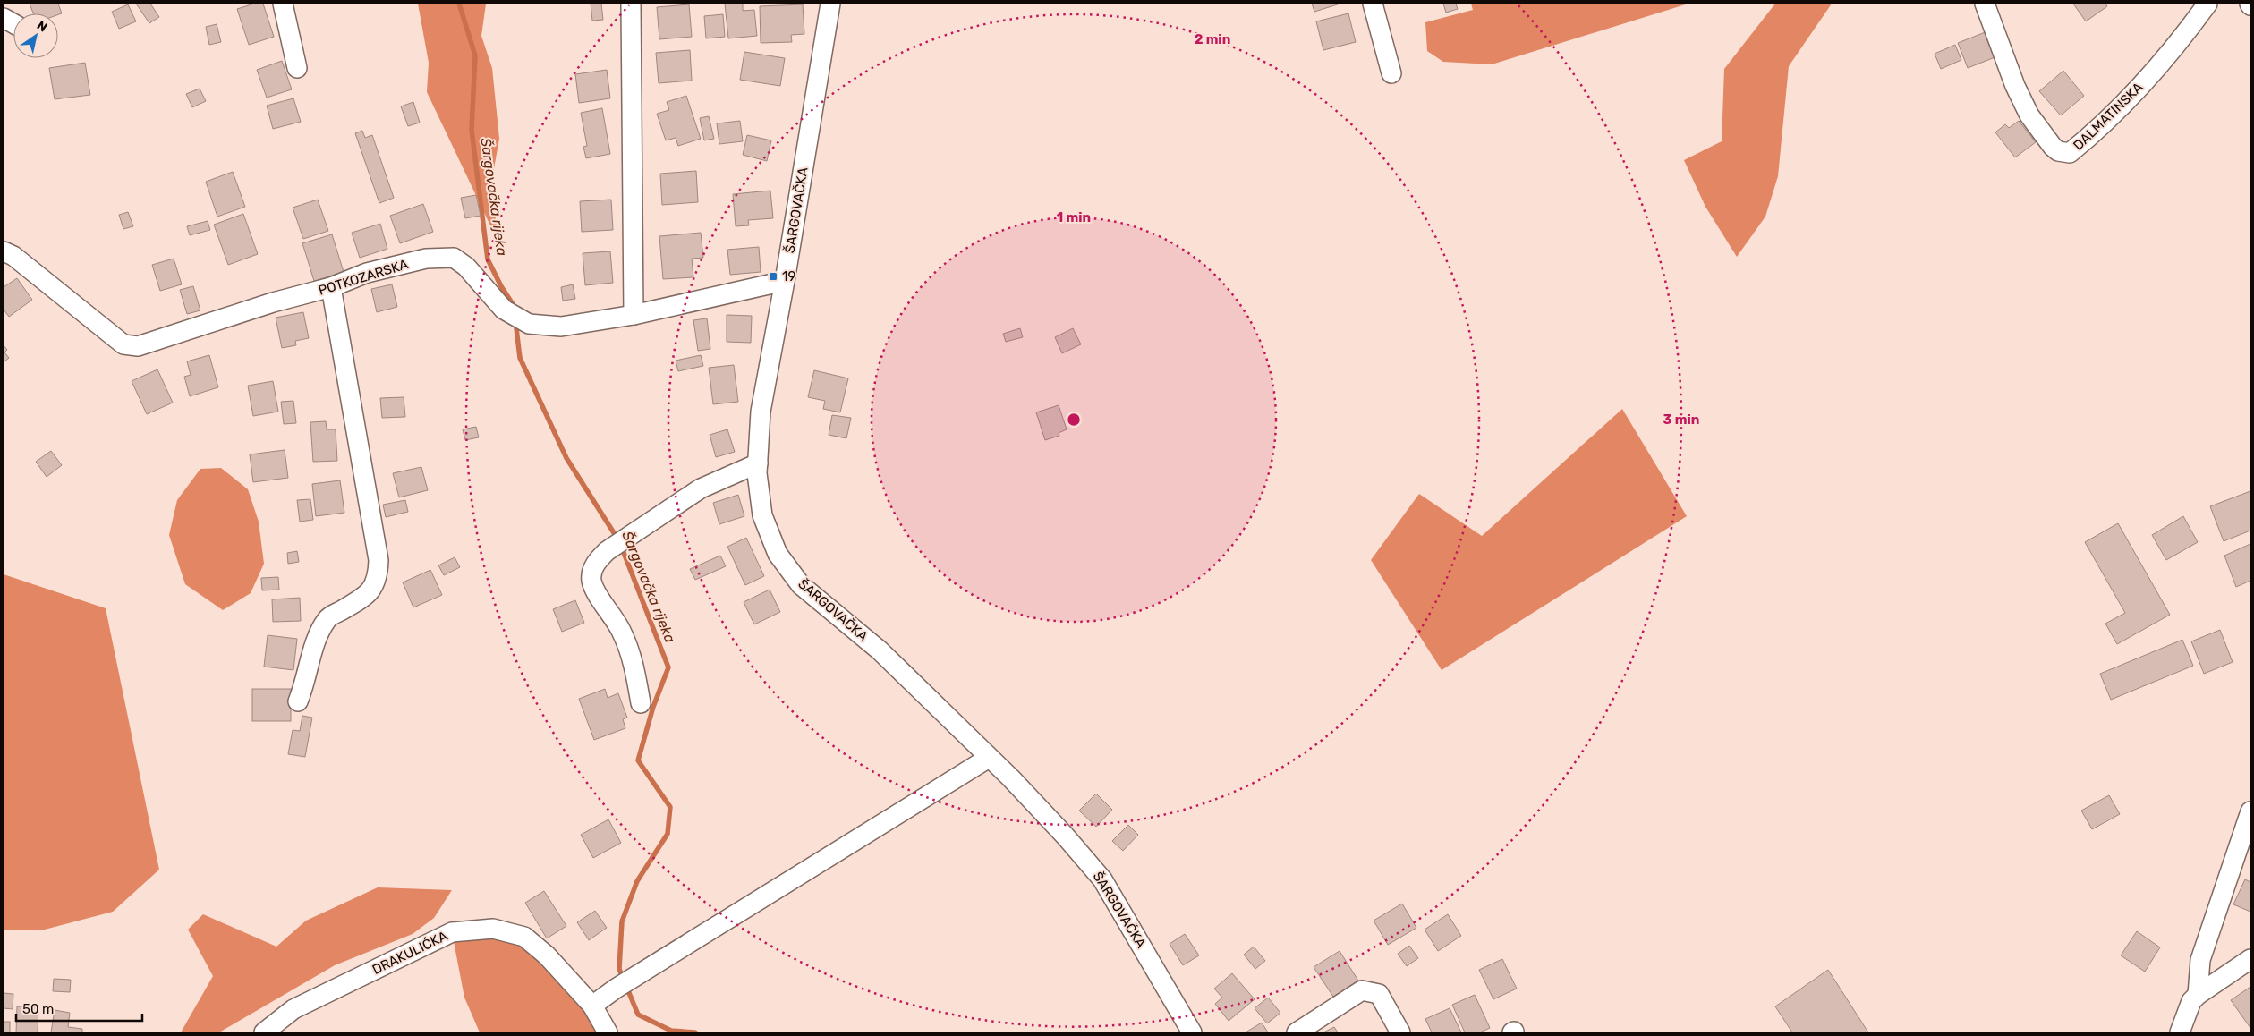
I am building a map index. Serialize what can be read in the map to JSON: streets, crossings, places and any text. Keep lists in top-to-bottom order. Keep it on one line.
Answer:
{"streets":{"street":["DALMATINSKA","ŠARGOVAČKA","POTKOZARSKA","DRAKULIĆKA"]},"crossings":[["ŠARGOVAČKA","POTKOZARSKA"]],"water":["Šargovačka rijeka"],"places":{"transit":["19"]},"scale_bar":"50 m","north":"top right","rings":["2 min","1 min","3 min"]}
